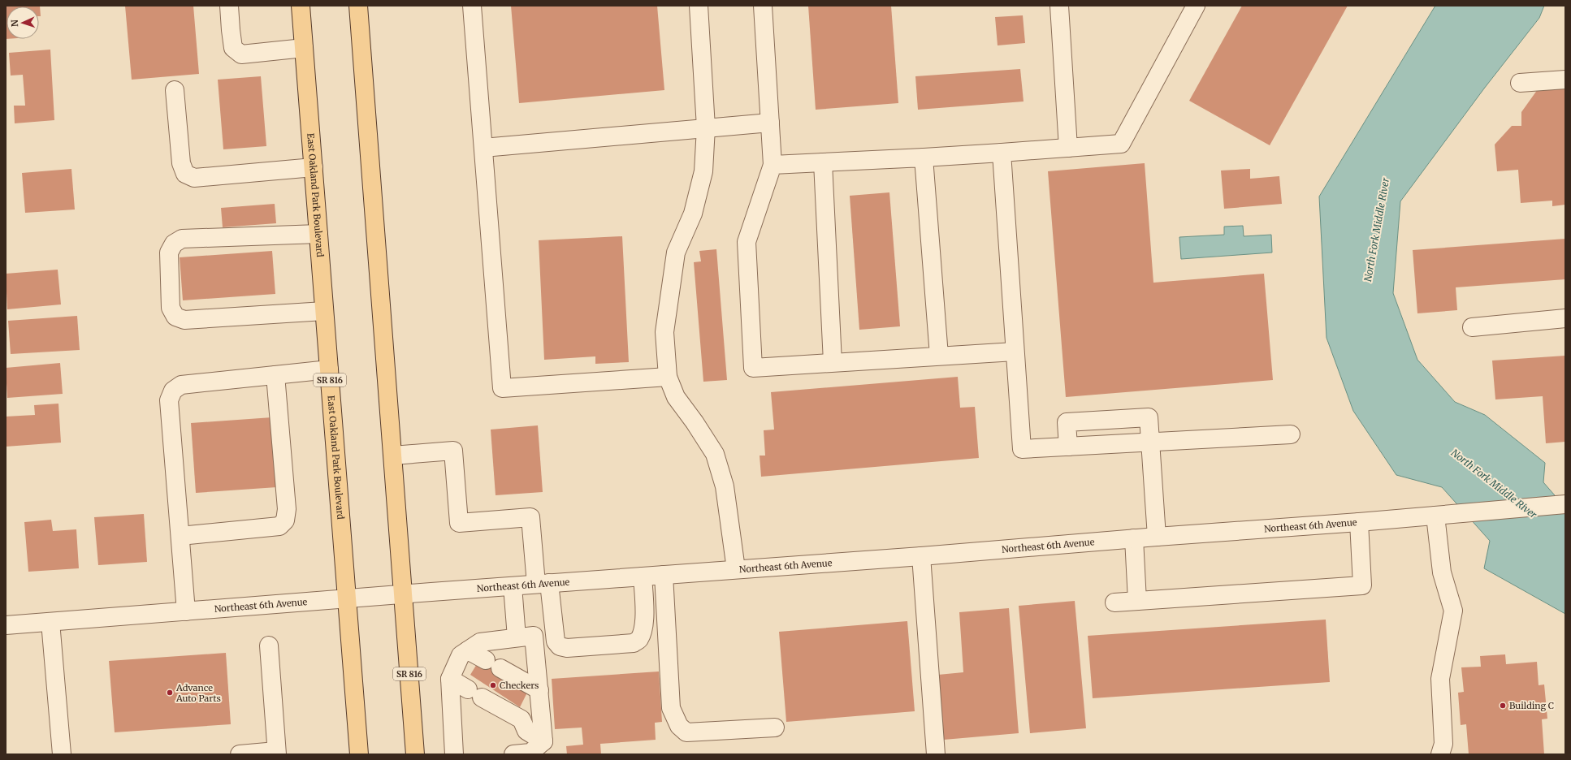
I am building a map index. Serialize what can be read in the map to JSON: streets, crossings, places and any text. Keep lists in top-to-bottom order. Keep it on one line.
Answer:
{"streets":{"main road":["East Oakland Park Boulevard","SR 816"],"street":["Northeast 6th Avenue"]},"crossings":[["East Oakland Park Boulevard","Northeast 6th Avenue"],["SR 816","Northeast 6th Avenue"]],"water":["North Fork Middle River"],"places":["Checkers","Advance Auto Parts","Building C"],"north":"left"}
